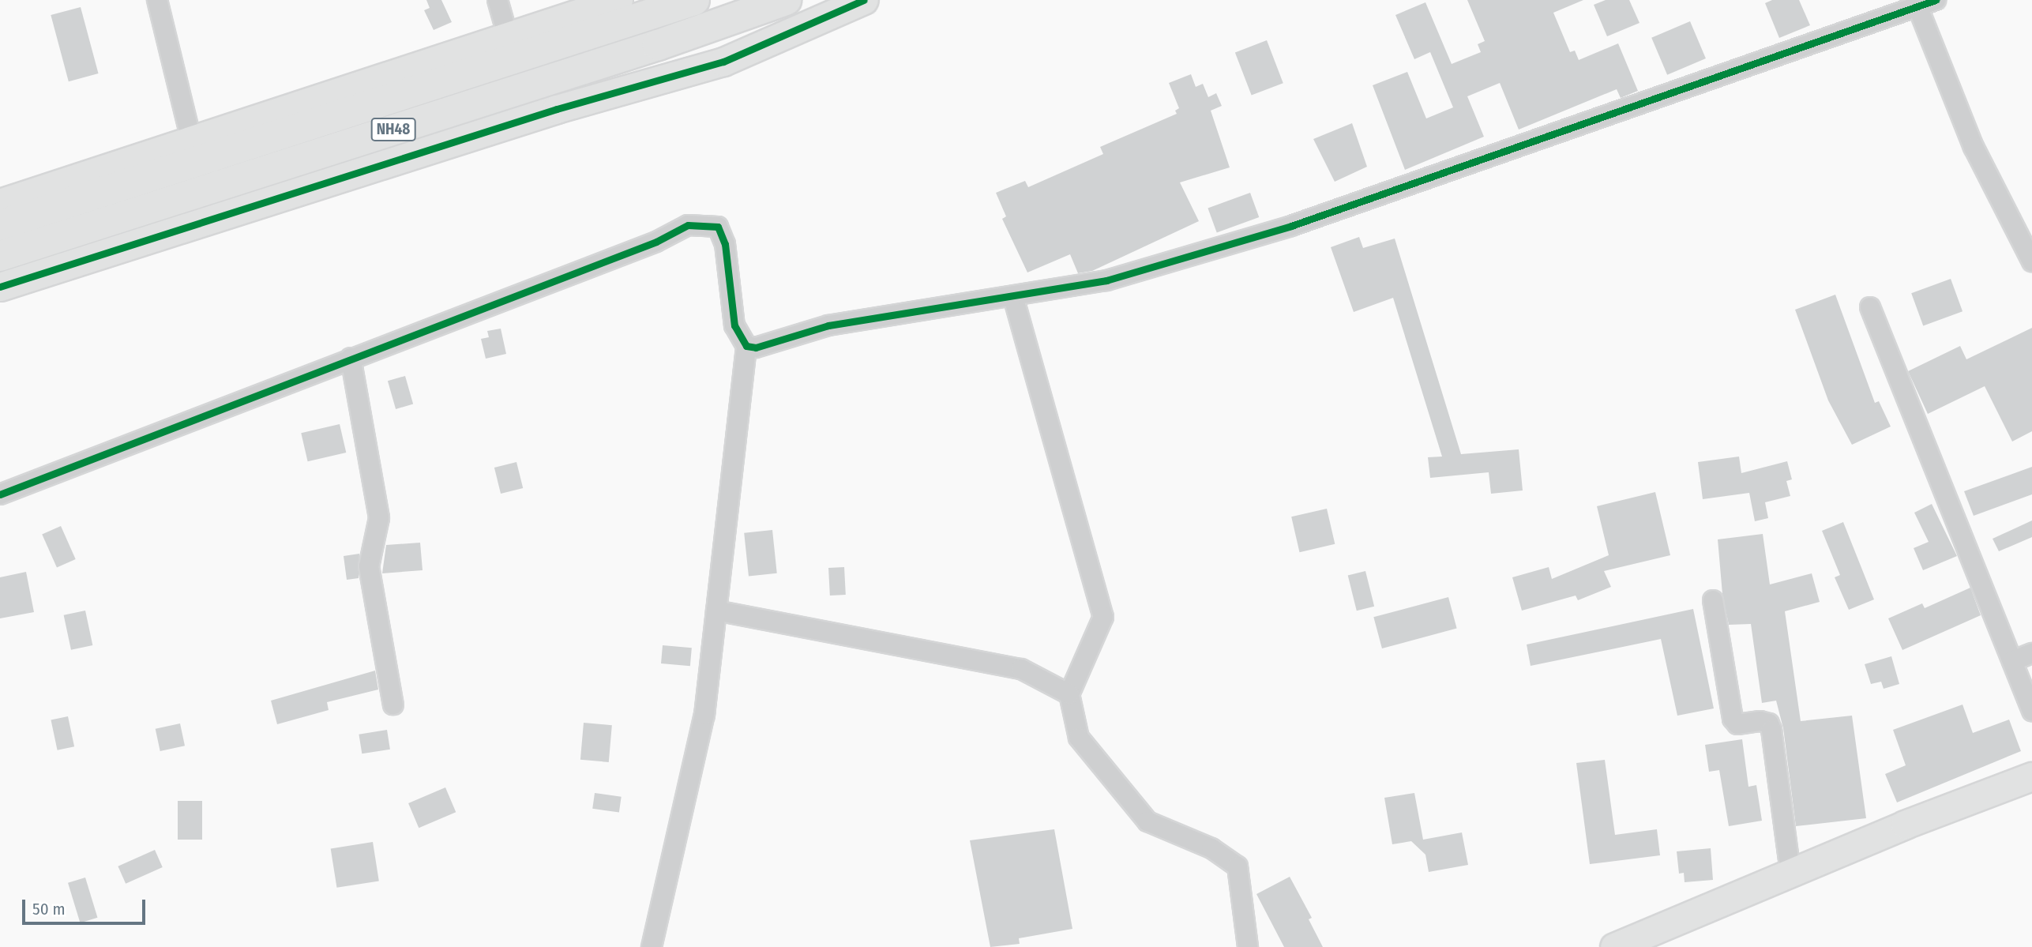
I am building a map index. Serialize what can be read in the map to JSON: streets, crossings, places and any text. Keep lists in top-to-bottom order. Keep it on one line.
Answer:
{"streets":{"highway":["NH48"]},"scale_bar":"50 m"}
